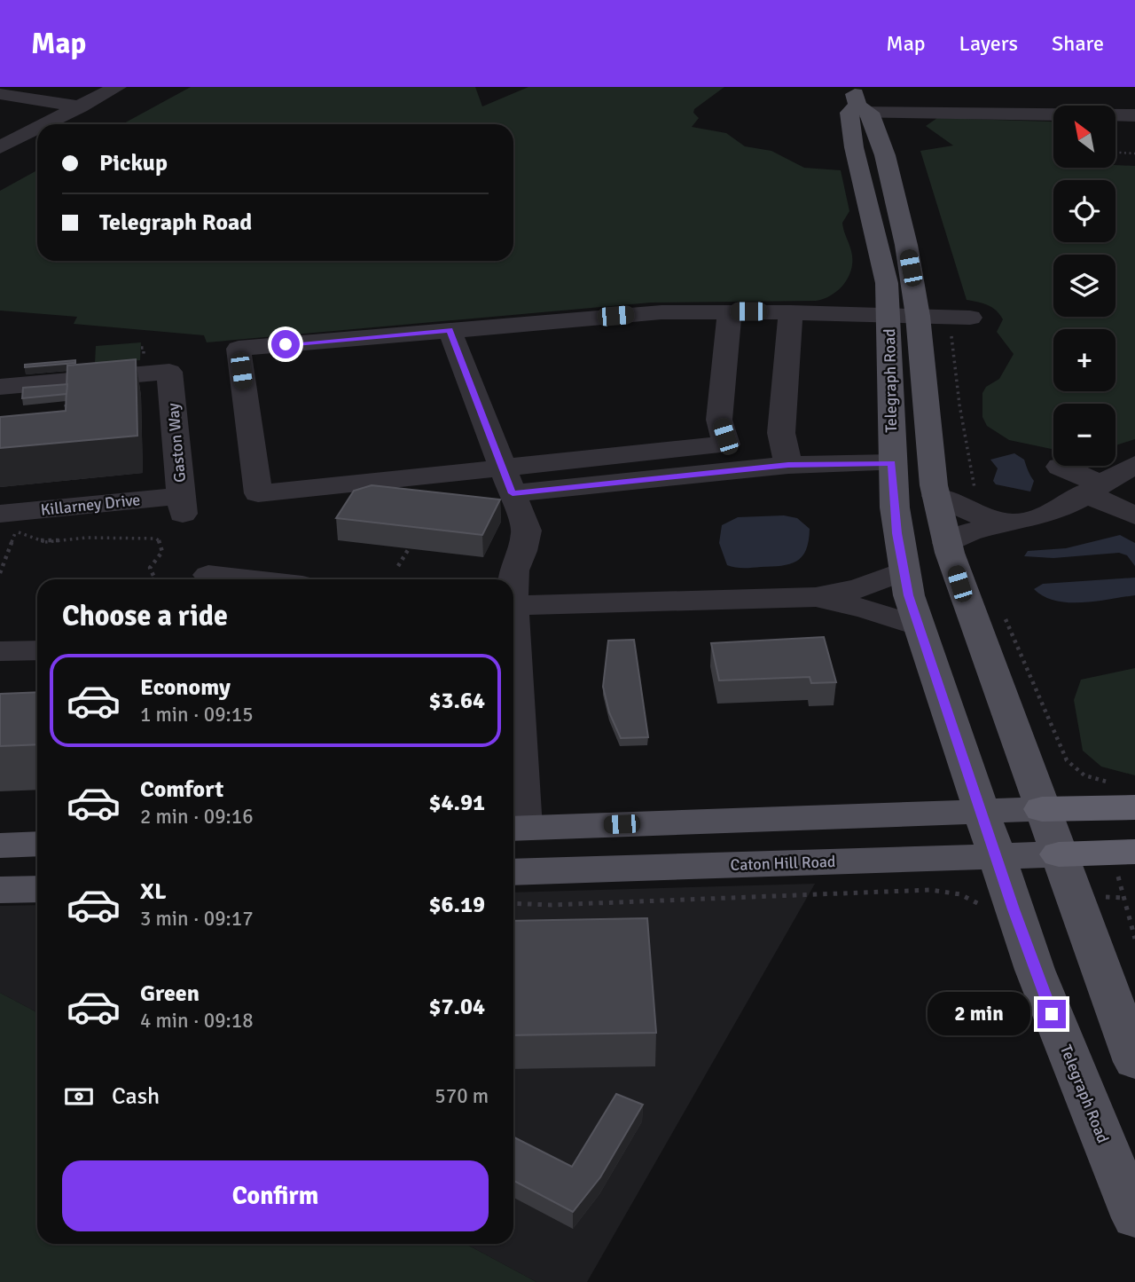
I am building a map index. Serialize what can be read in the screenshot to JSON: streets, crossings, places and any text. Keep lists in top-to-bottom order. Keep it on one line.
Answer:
{"streets":{"main road":["Telegraph Road","Caton Hill Road"],"street":["Gaston Way","Killarney Drive"]},"crossings":[["Telegraph Road","Caton Hill Road"],["Gaston Way","Killarney Drive"]],"north":"top left","page":{"header":"Map","nav":["Map","Layers","Share"],"map_buttons":["+","−"],"banner":["Pickup","Telegraph Road"],"heading":"Choose a ride","list":[{"name":"Economy","note":"1 min · 09:15","value":"$3.64"},{"name":"Comfort","note":"2 min · 09:16","value":"$4.91"},{"name":"XL","note":"3 min · 09:17","value":"$6.19"},{"name":"Green","note":"4 min · 09:18","value":"$7.04"}],"bubble":"2 min","pay":["Cash","570 m"],"buttons":"Confirm"}}
